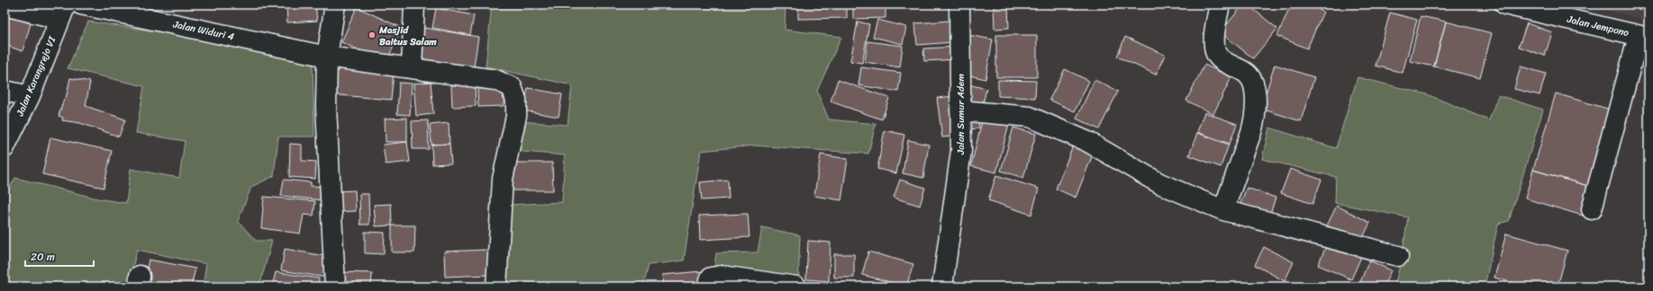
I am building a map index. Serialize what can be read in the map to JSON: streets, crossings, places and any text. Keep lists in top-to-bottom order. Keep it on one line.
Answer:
{"streets":{"street":["Jalan Jempono","Jalan Widuri 4","Jalan Karangrejo VI","Jalan Sumur Adem"]},"places":["Masjid Baitus Salam"],"scale_bar":"20 m"}
